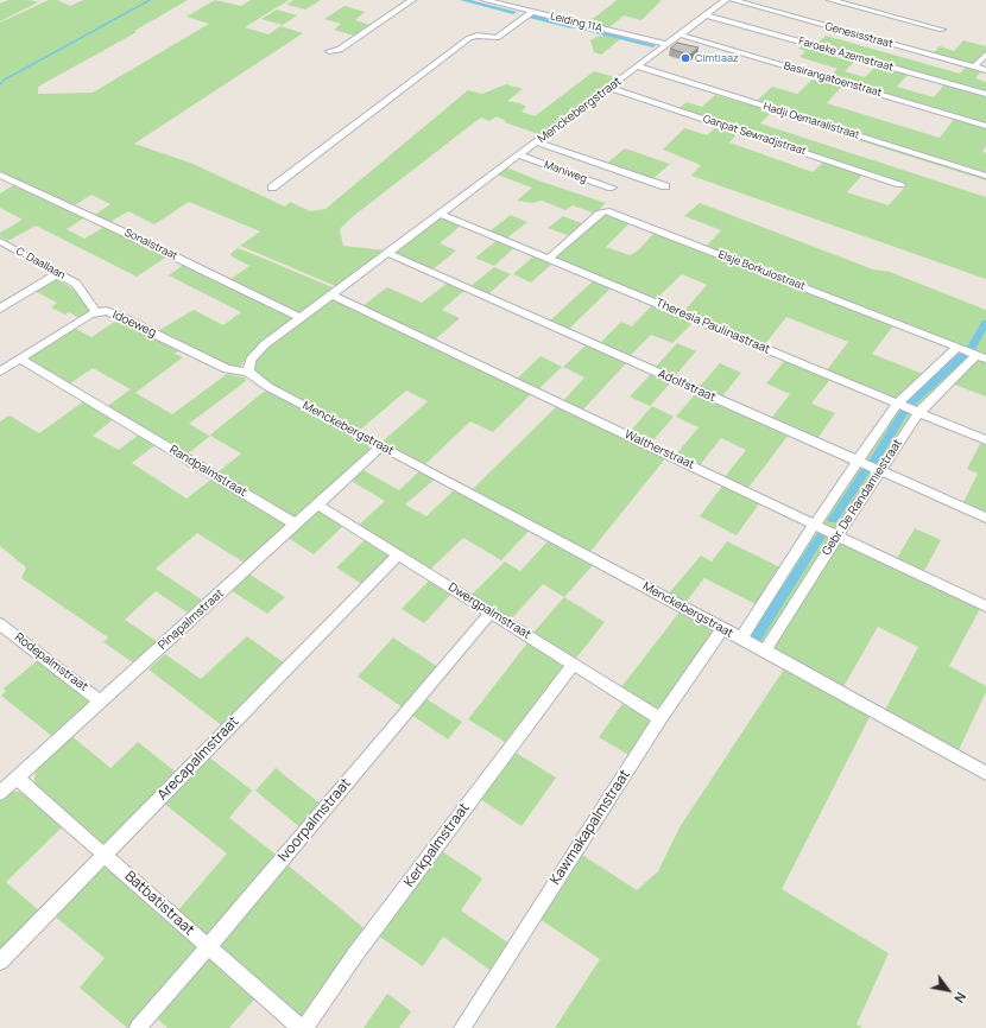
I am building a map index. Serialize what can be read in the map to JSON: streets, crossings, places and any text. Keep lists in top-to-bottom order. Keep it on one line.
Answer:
{"streets":{"street":["Leiding 11A","Genesisstraat","Faroeke Azemstraat","Basirangatoenstraat","Menckebergstraat","Hadji Oemaralistraat","Ganpat Sewradjstraat","Maniweg","Sonalstraat","C. Daallaan","Elsje Borkulostraat","Idoeweg","Theresia Paulinastraat","Adolfstraat","Waltherstraat","Randpalmstraat","Gebr. De Randamiestraat","Dwergpalmstraat","Pinapalmstraat","Rodepalmstraat","Arecapalmstraat","Ivoorpalmstraat","Kawmakapalmstraat","Kerkpalmstraat","Batbatistraat"]},"crossings":[["Leiding 11A","Menckebergstraat"],["Faroeke Azemstraat","Menckebergstraat"],["Basirangatoenstraat","Menckebergstraat"],["Menckebergstraat","Hadji Oemaralistraat"],["Menckebergstraat","Ganpat Sewradjstraat"],["Menckebergstraat","Maniweg"],["Menckebergstraat","Sonalstraat"],["Menckebergstraat","Idoeweg"],["Menckebergstraat","Theresia Paulinastraat"],["Menckebergstraat","Adolfstraat"],["Menckebergstraat","Waltherstraat"],["Menckebergstraat","Gebr. De Randamiestraat"],["Menckebergstraat","Pinapalmstraat"],["Menckebergstraat","Kawmakapalmstraat"],["C. Daallaan","Idoeweg"],["Elsje Borkulostraat","Theresia Paulinastraat"],["Elsje Borkulostraat","Gebr. De Randamiestraat"],["Idoeweg","Randpalmstraat"],["Theresia Paulinastraat","Gebr. De Randamiestraat"],["Adolfstraat","Gebr. De Randamiestraat"],["Waltherstraat","Gebr. De Randamiestraat"],["Randpalmstraat","Pinapalmstraat"],["Dwergpalmstraat","Pinapalmstraat"],["Dwergpalmstraat","Arecapalmstraat"],["Dwergpalmstraat","Ivoorpalmstraat"],["Dwergpalmstraat","Kawmakapalmstraat"],["Dwergpalmstraat","Kerkpalmstraat"],["Pinapalmstraat","Rodepalmstraat"],["Pinapalmstraat","Batbatistraat"],["Arecapalmstraat","Batbatistraat"],["Ivoorpalmstraat","Batbatistraat"]],"places":["Cimtiaaz"],"north":"bottom right"}
